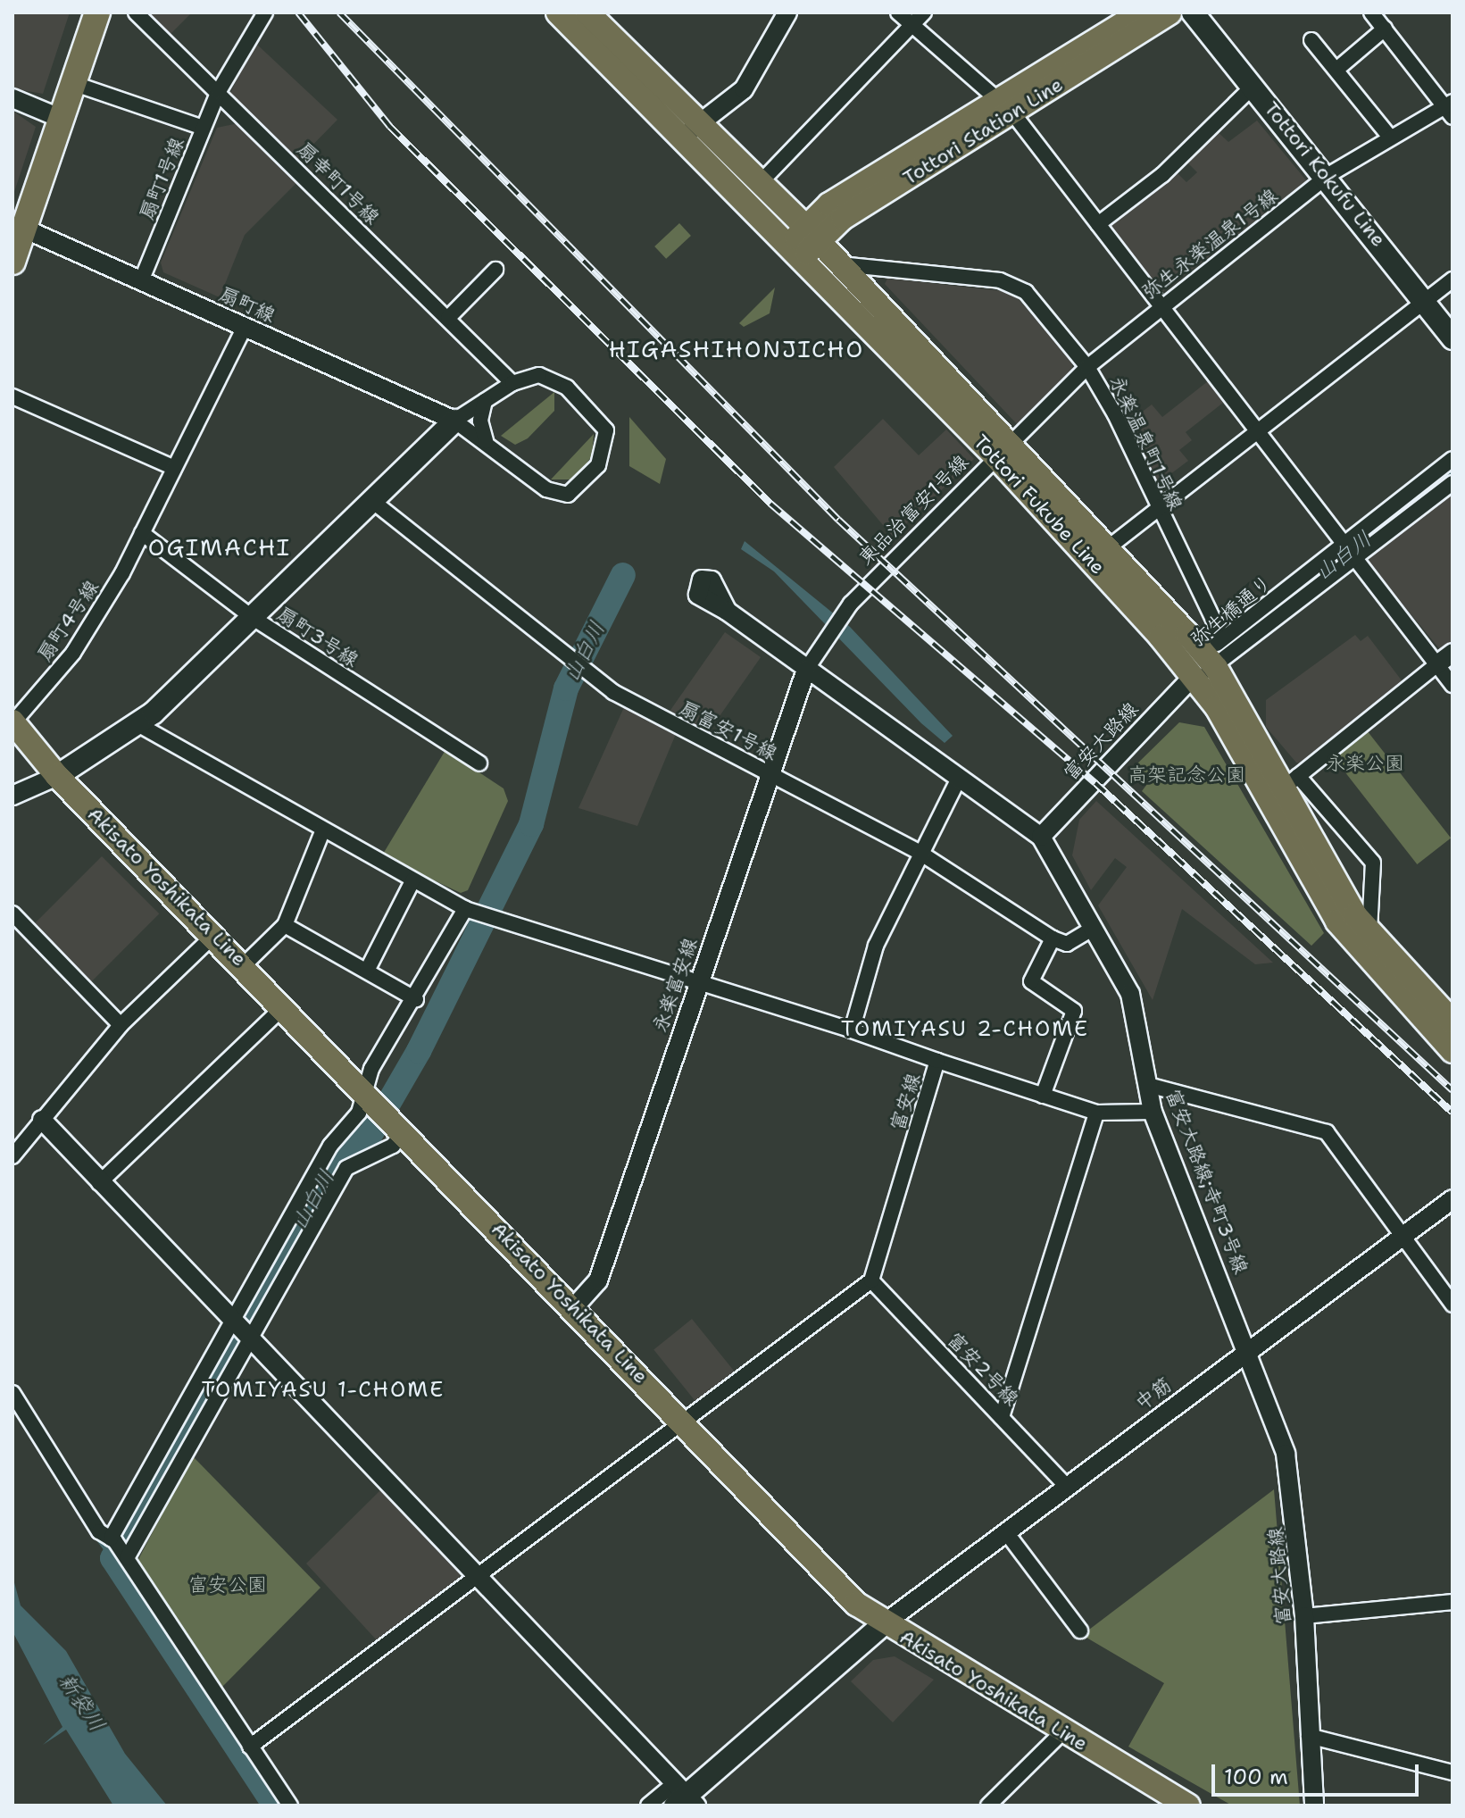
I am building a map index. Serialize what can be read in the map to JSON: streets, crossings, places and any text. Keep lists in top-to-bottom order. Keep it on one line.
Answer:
{"streets":{"main road":["Tottori Station Line","Tottori Kokufu Line","Tottori Fukube Line","Akisato Yoshikata Line"],"street":["扇町1号線","扇幸町1号線","弥生永楽温泉1号線","扇町線","永楽温泉町1号線","東品治富安1号線","弥生橋通り","扇町4号線","扇町3号線","扇富安1号線","富安大路線","永楽富安線","富安線","富安大路線;寺町3号線","富安2号線","中筋"]},"crossings":[["Tottori Station Line","Tottori Fukube Line"],["Tottori Kokufu Line","弥生永楽温泉1号線"],["扇町1号線","扇幸町1号線"],["扇町1号線","扇町線"],["扇幸町1号線","扇町線"],["弥生永楽温泉1号線","永楽温泉町1号線"],["弥生永楽温泉1号線","Tottori Fukube Line"],["弥生永楽温泉1号線","東品治富安1号線"],["永楽温泉町1号線","Tottori Fukube Line"],["永楽温泉町1号線","弥生橋通り"],["Tottori Fukube Line","東品治富安1号線"],["Tottori Fukube Line","弥生橋通り"],["Tottori Fukube Line","富安大路線"],["東品治富安1号線","永楽富安線"],["弥生橋通り","富安大路線"],["扇町4号線","扇町3号線"],["扇町4号線","Akisato Yoshikata Line"],["扇富安1号線","永楽富安線"],["富安大路線","富安大路線;寺町3号線"],["富安大路線","中筋"],["Akisato Yoshikata Line","永楽富安線"],["Akisato Yoshikata Line","中筋"],["永楽富安線","富安線"],["富安線","富安2号線"],["富安大路線;寺町3号線","中筋"],["富安2号線","中筋"]],"districts":["HIGASHIHONJICHO","OGIMACHI","TOMIYASU 2-CHOME","TOMIYASU 1-CHOME"],"water":["山白川","新袋川"],"parks":["永楽公園","高架記念公園","富安公園"],"scale_bar":"100 m"}
